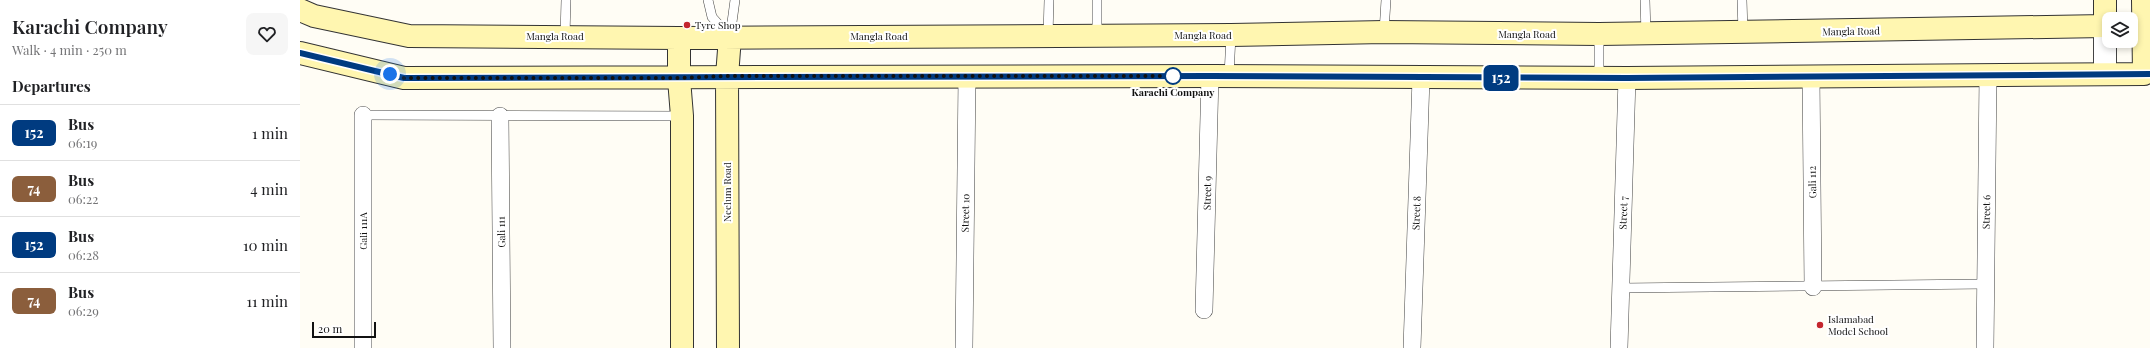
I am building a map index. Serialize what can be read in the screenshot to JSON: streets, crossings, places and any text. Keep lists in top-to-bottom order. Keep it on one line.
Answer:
{"streets":{"main road":["Mangla Road","Neelum Road"],"street":["Gali 112","Street 9","Street 6","Street 10","Street 8","Street 7","Gali 111A","Gali 111"]},"crossings":[["Mangla Road","Neelum Road"]],"places":["Tyre Shop","Karachi Company","Islamabad Model School"],"lines":["bus line 152"],"scale_bar":"20 m","page":{"heading":[["Karachi Company","Walk · 4 min · 250 m"],"Departures"],"on_map":"152","list":[{"mark":"152","name":"Bus","note":"06:19","value":"1 min"},{"mark":"74","name":"Bus","note":"06:22","value":"4 min"},{"mark":"152","name":"Bus","note":"06:28","value":"10 min"},{"mark":"74","name":"Bus","note":"06:29","value":"11 min"}],"scale":"20 m"}}
